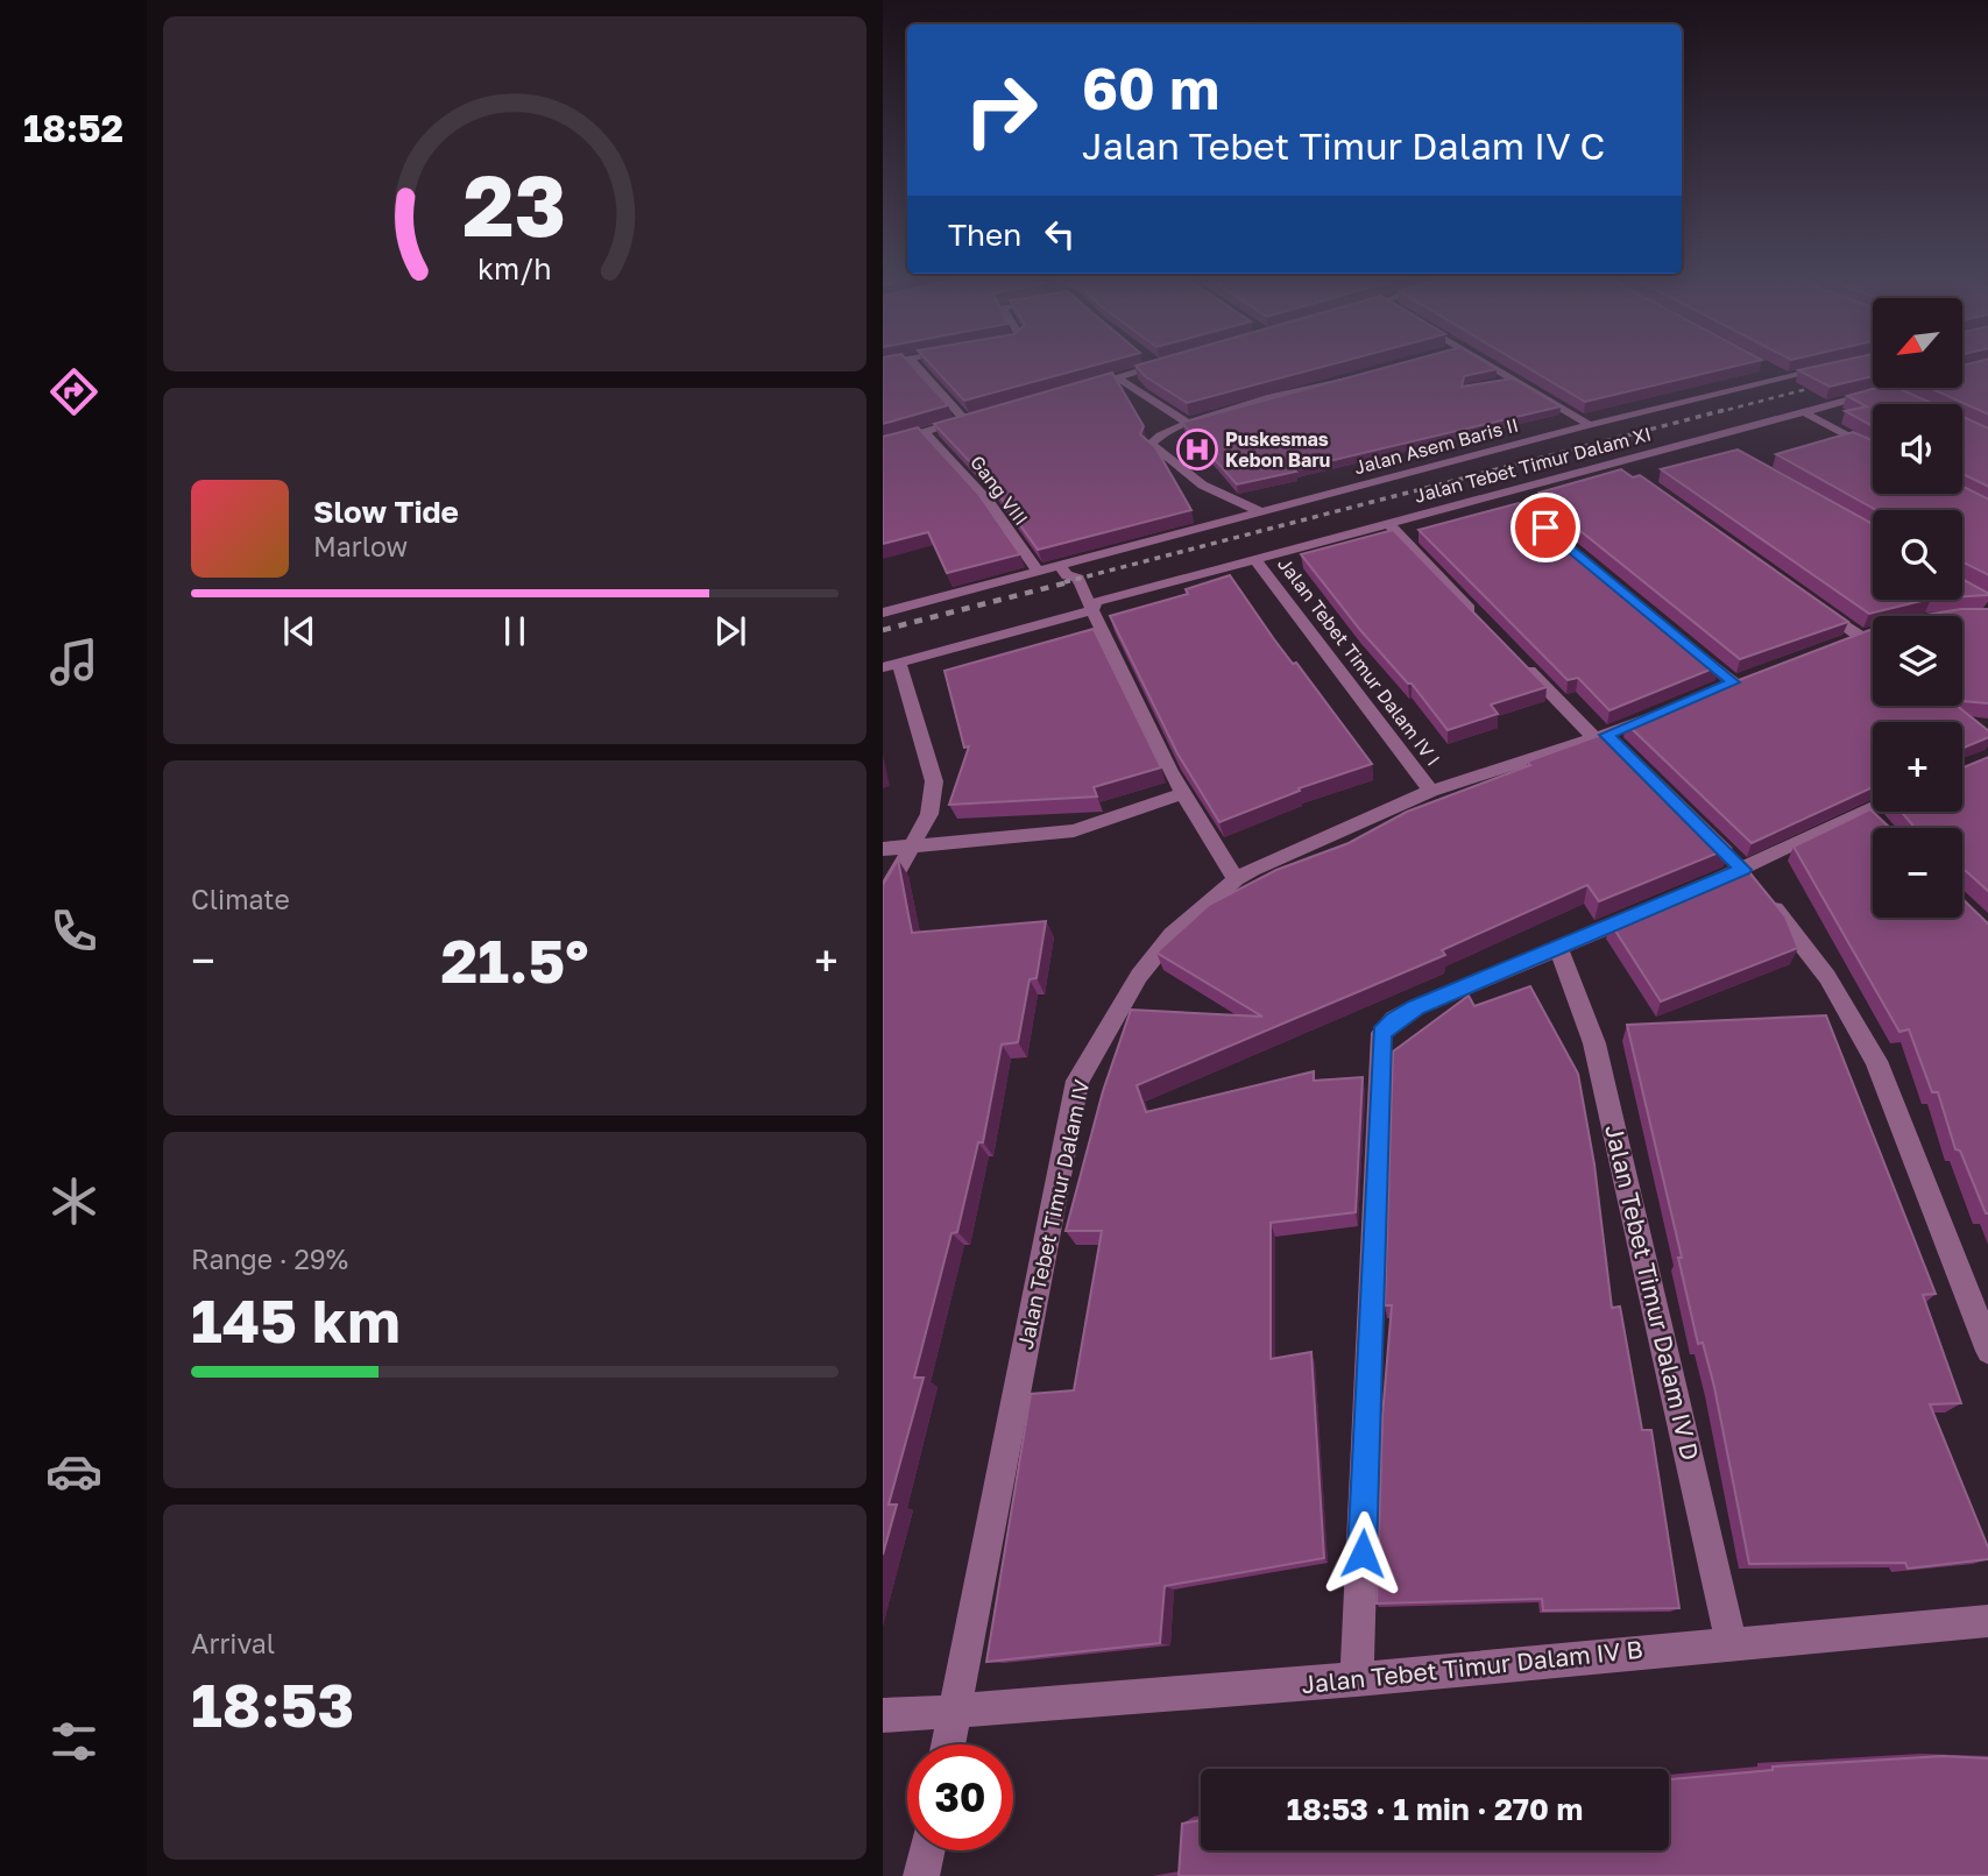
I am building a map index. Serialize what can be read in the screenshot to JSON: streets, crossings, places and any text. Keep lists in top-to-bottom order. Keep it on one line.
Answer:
{"streets":{"street":["Jalan Asem Baris II","Jalan Tebet Timur Dalam XI","Gang VIII","Jalan Tebet Timur Dalam IV I","Jalan Tebet Timur Dalam IV","Jalan Tebet Timur Dalam IV D","Jalan Tebet Timur Dalam IV B"]},"crossings":[["Jalan Asem Baris II","Gang VIII"],["Jalan Tebet Timur Dalam XI","Jalan Tebet Timur Dalam IV I"],["Jalan Tebet Timur Dalam IV I","Jalan Tebet Timur Dalam IV"],["Jalan Tebet Timur Dalam IV","Jalan Tebet Timur Dalam IV B"],["Jalan Tebet Timur Dalam IV D","Jalan Tebet Timur Dalam IV B"]],"places":{"hospital":["Puskesmas Kebon Baru"]},"north":"bottom left","page":{"tabs":"18:52","turn":["60 m","Jalan Tebet Timur Dalam IV C"],"then":"Then","map_buttons":["+","−"],"song":["Slow Tide","Marlow"],"tile":["Climate",["Range · 29%","145 km"],["Arrival","18:53"]],"heat":["−","21.5°","+"],"limit":"30","trip":"18:53 · 1 min · 270 m","gauge":["23","km/h"]}}
